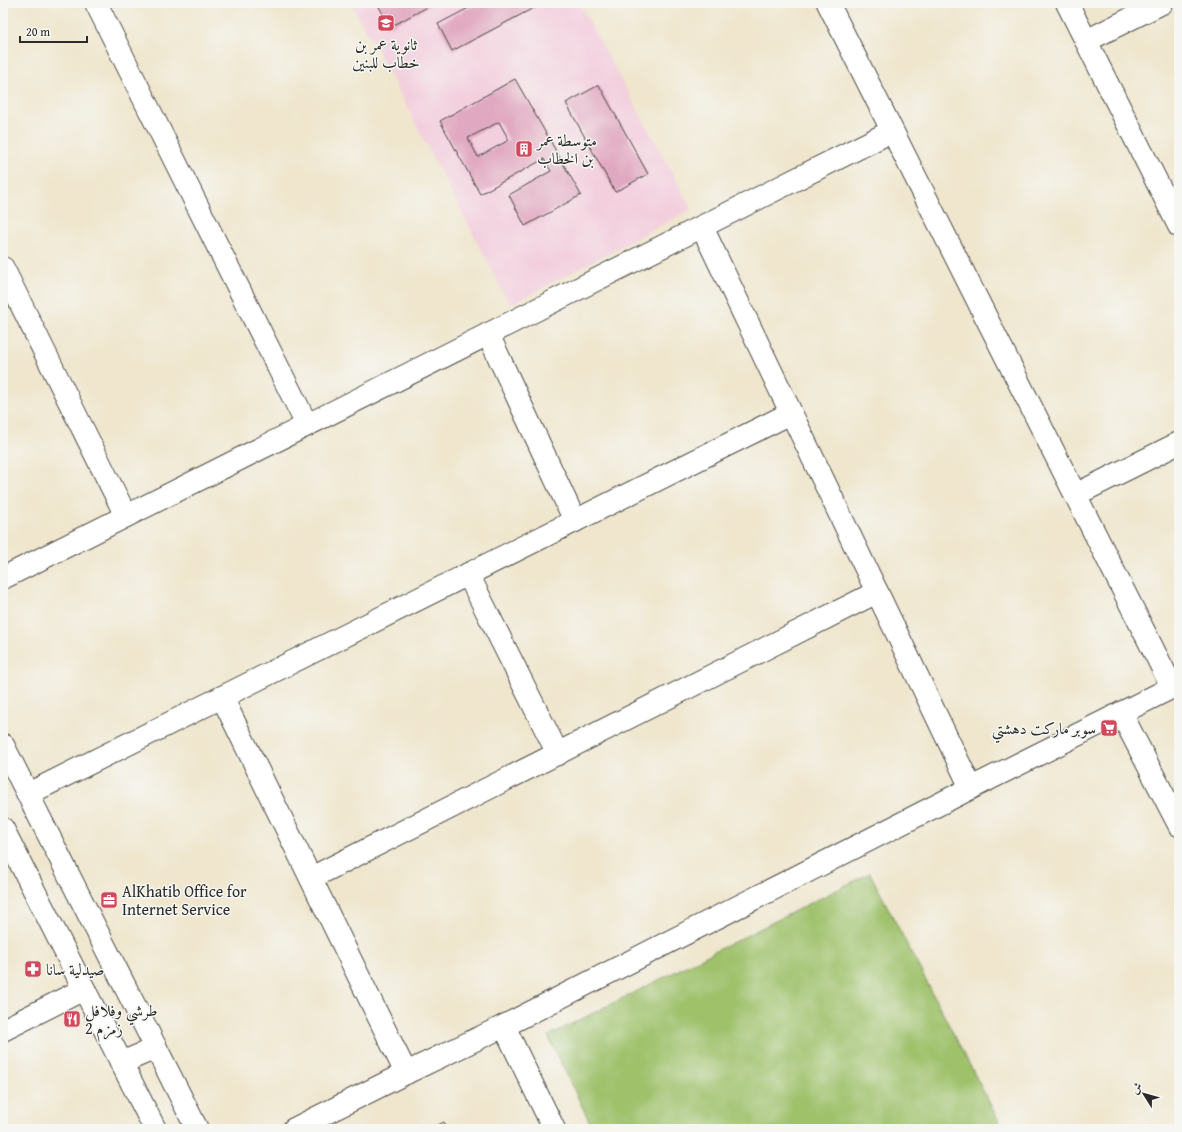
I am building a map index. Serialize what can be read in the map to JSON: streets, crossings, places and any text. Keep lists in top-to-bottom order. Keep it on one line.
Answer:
{"places":{"school or university":["ثانوية عمر بن خطاب للبنين"],"building":["متوسطة عمر بن الخطاب"],"supermarket":["سوبر ماركت دهشتي"],"office":["AlKhatib Office for Internet Service"],"pharmacy":["صيدلية سانا"],"restaurant":["طرشي وفلافل زمزم 2"]},"scale_bar":"20 m","north":"top left"}
